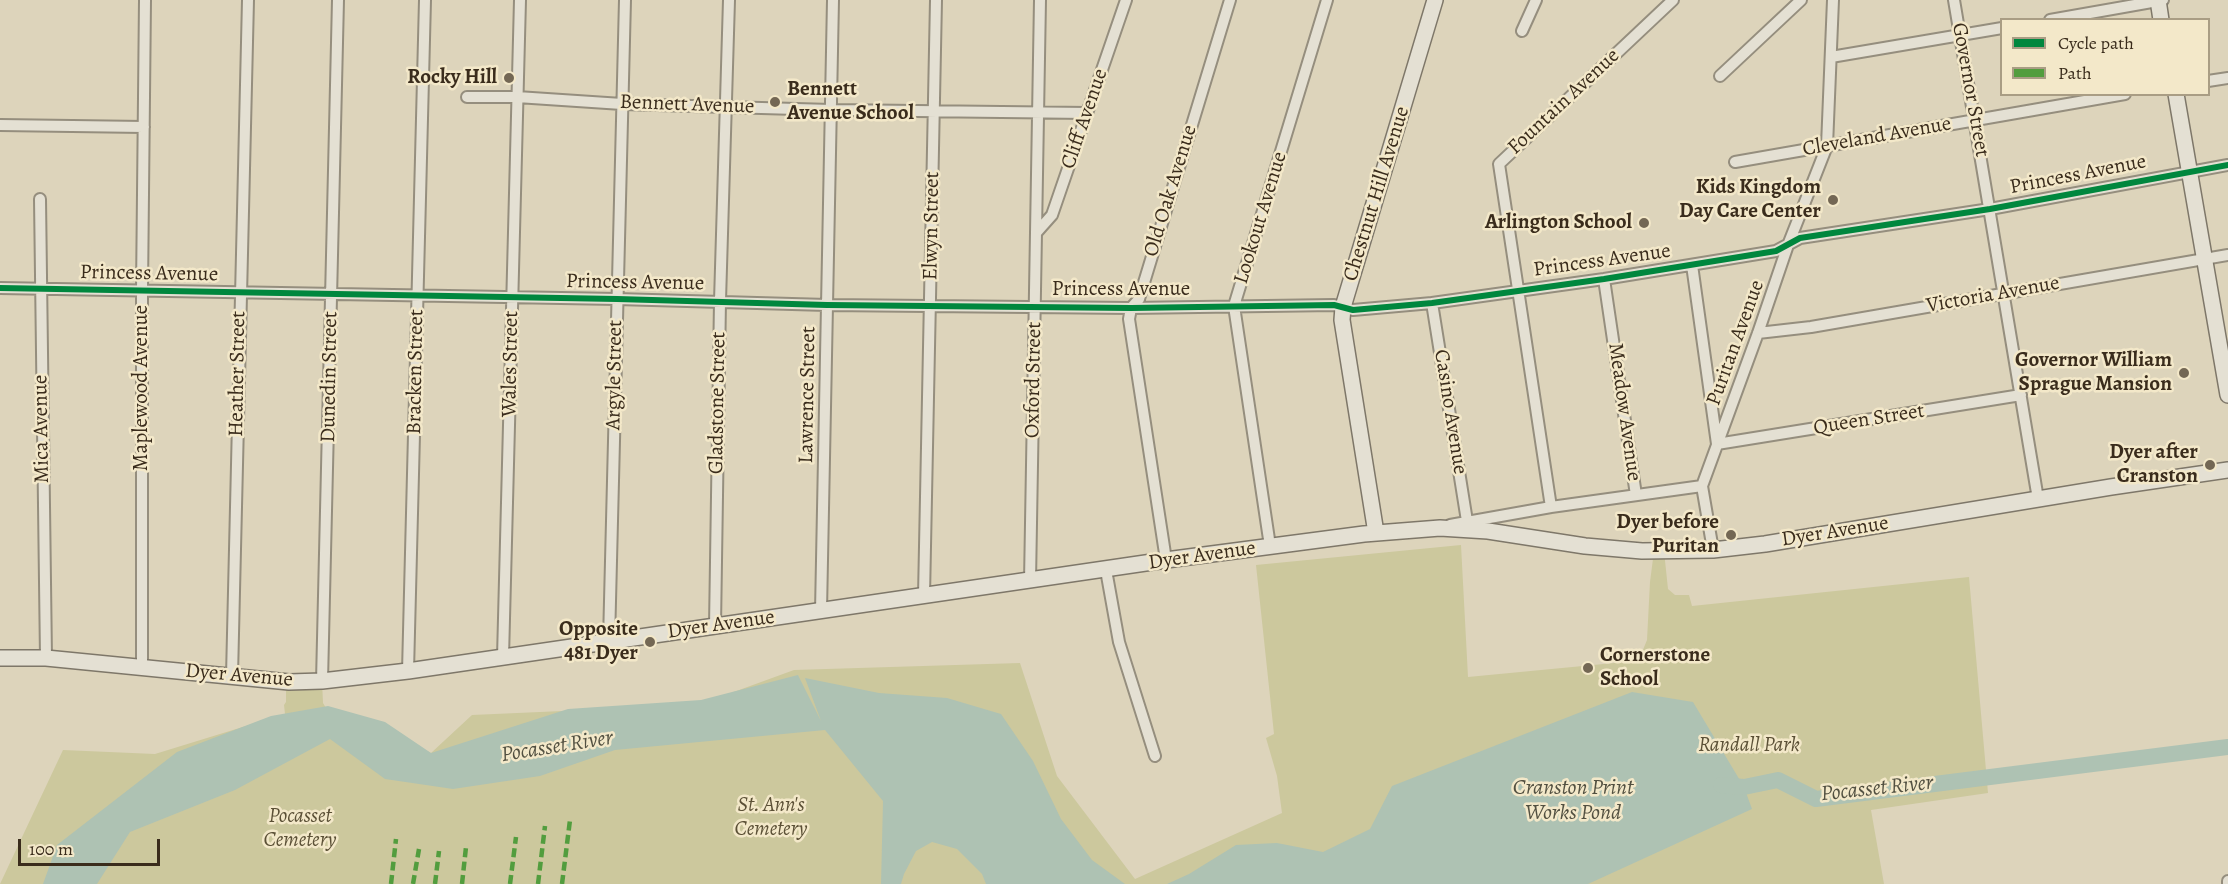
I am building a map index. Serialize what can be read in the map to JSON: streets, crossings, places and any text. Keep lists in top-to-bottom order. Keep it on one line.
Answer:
{"streets":{"main road":["Chestnut Hill Avenue","Dyer Avenue"],"street":["Governor Street","Fountain Avenue","Bennett Avenue","Cliff Avenue","Cleveland Avenue","Princess Avenue","Old Oak Avenue","Lookout Avenue","Elwyn Street","Victoria Avenue","Puritan Avenue","Wales Street","Bracken Street","Heather Street","Argyle Street","Dunedin Street","Oxford Street","Maplewood Avenue","Lawrence Street","Gladstone Street","Casino Avenue","Meadow Avenue","Queen Street","Mica Avenue"]},"crossings":[["Governor Street","Cleveland Avenue"],["Governor Street","Princess Avenue"],["Governor Street","Victoria Avenue"],["Governor Street","Queen Street"],["Governor Street","Dyer Avenue"],["Fountain Avenue","Princess Avenue"],["Fountain Avenue","Meadow Avenue"],["Fountain Avenue","Dyer Avenue"],["Bennett Avenue","Cliff Avenue"],["Bennett Avenue","Elwyn Street"],["Bennett Avenue","Wales Street"],["Bennett Avenue","Argyle Street"],["Bennett Avenue","Oxford Street"],["Bennett Avenue","Lawrence Street"],["Bennett Avenue","Gladstone Street"],["Cliff Avenue","Oxford Street"],["Cleveland Avenue","Puritan Avenue"],["Princess Avenue","Old Oak Avenue"],["Princess Avenue","Chestnut Hill Avenue"],["Princess Avenue","Lookout Avenue"],["Princess Avenue","Elwyn Street"],["Princess Avenue","Puritan Avenue"],["Princess Avenue","Wales Street"],["Princess Avenue","Bracken Street"],["Princess Avenue","Heather Street"],["Princess Avenue","Argyle Street"],["Princess Avenue","Dunedin Street"],["Princess Avenue","Oxford Street"],["Princess Avenue","Maplewood Avenue"],["Princess Avenue","Lawrence Street"],["Princess Avenue","Gladstone Street"],["Princess Avenue","Casino Avenue"],["Princess Avenue","Meadow Avenue"],["Princess Avenue","Mica Avenue"],["Old Oak Avenue","Dyer Avenue"],["Chestnut Hill Avenue","Dyer Avenue"],["Lookout Avenue","Dyer Avenue"],["Elwyn Street","Dyer Avenue"],["Victoria Avenue","Puritan Avenue"],["Puritan Avenue","Queen Street"],["Wales Street","Dyer Avenue"],["Bracken Street","Dyer Avenue"],["Heather Street","Dyer Avenue"],["Argyle Street","Dyer Avenue"],["Dunedin Street","Dyer Avenue"],["Oxford Street","Dyer Avenue"],["Maplewood Avenue","Dyer Avenue"],["Lawrence Street","Dyer Avenue"],["Gladstone Street","Dyer Avenue"],["Casino Avenue","Dyer Avenue"],["Meadow Avenue","Dyer Avenue"],["Mica Avenue","Dyer Avenue"]],"water":["Pocasset River","Cranston Print Works Pond"],"parks":["Randall Park","St. Ann's Cemetery","Pocasset Cemetery"],"places":["Rocky Hill","Bennett Avenue School","Kids Kingdom Day Care Center","Arlington School","Governor William Sprague Mansion","Dyer after Cranston","Dyer before Puritan","Opposite 481 Dyer","Cornerstone School"],"legend":["Cycle path","Path"],"scale_bar":"100 m"}
